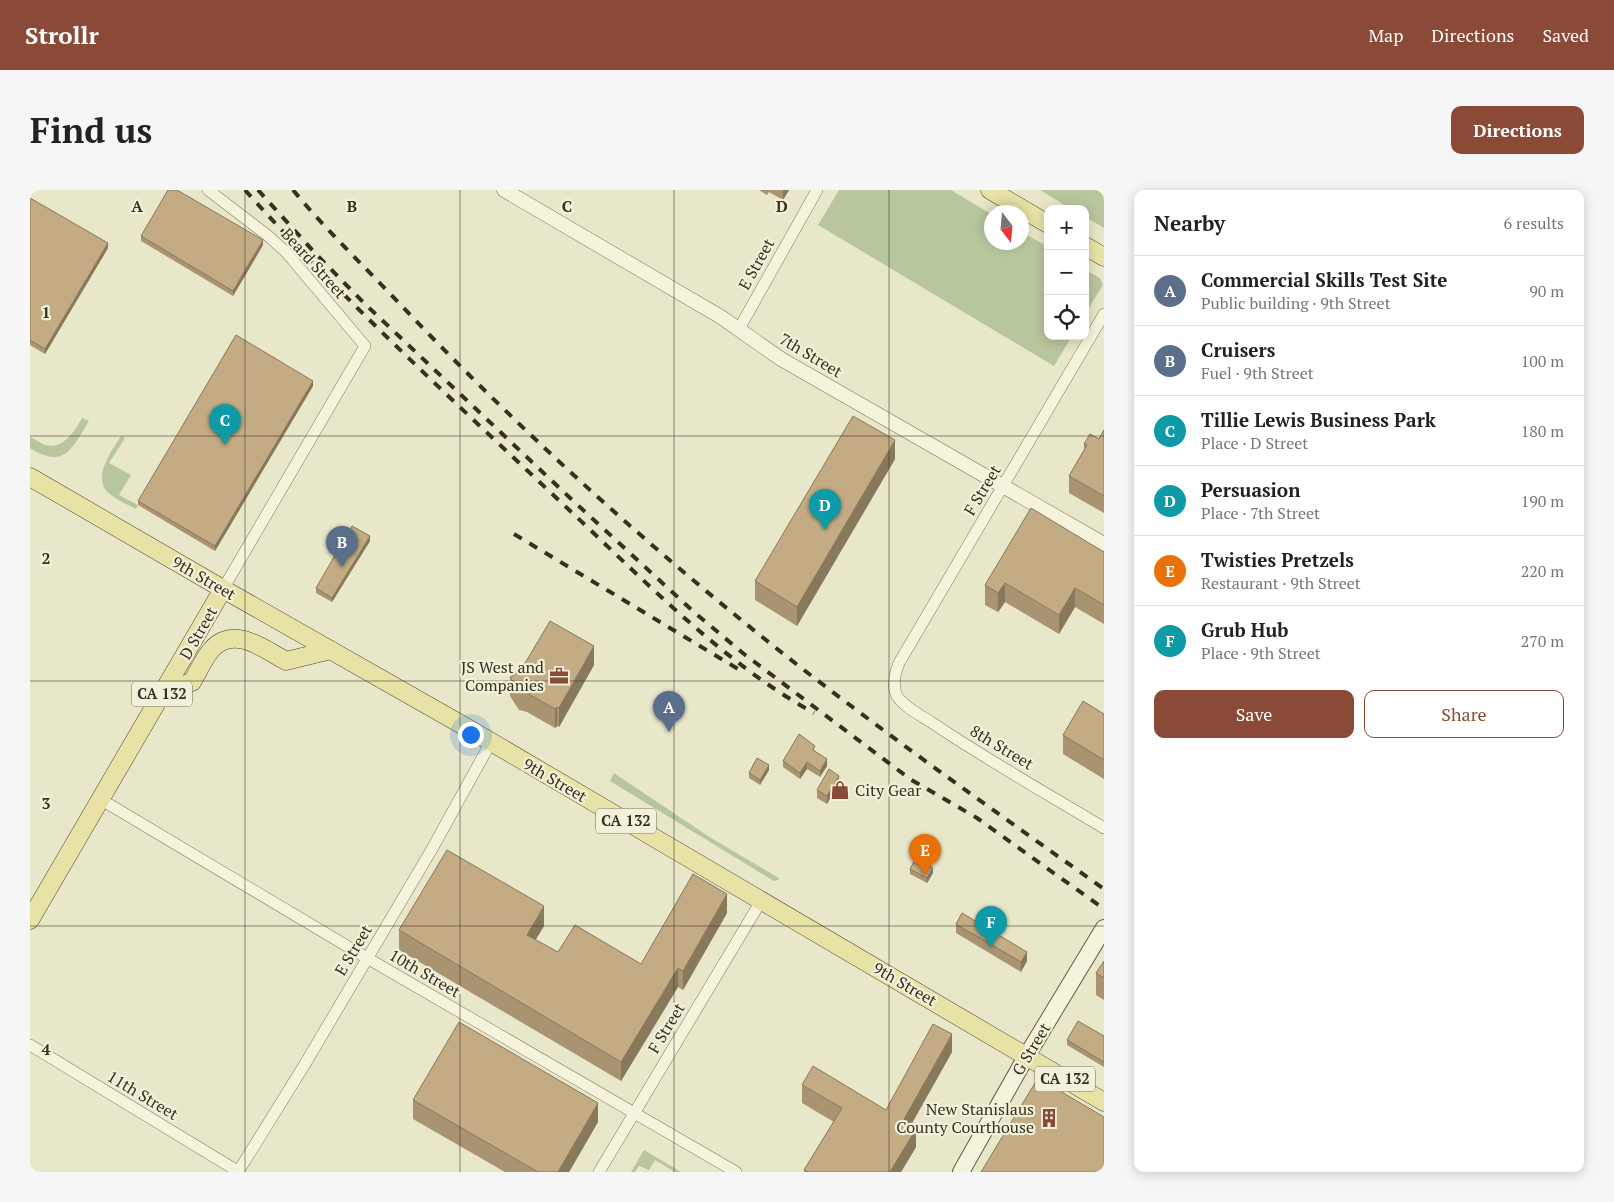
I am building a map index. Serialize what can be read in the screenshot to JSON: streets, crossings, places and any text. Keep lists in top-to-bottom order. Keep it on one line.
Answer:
{"streets":{"main road":["9th Street","D Street","CA 132","G Street"],"street":["Beard Street","E Street","7th Street","F Street","8th Street","10th Street","11th Street"]},"crossings":[["Beard Street","D Street"],["E Street","7th Street"],["E Street","9th Street"],["E Street","10th Street"],["E Street","11th Street"],["7th Street","F Street"],["F Street","9th Street"],["F Street","8th Street"],["F Street","10th Street"],["9th Street","D Street"],["9th Street","G Street"],["D Street","10th Street"]],"places":{"office":["JS West and Companies"],"shop":["City Gear"],"building":["New Stanislaus County Courthouse"]},"north":"bottom","page":{"header":"Strollr","nav":["Map","Directions","Saved"],"buttons":["Directions",["Save","Share"]],"title":"Find us","heading":["Nearby","6 results"],"map_buttons":["+","−"],"list":[{"mark":"A","name":"Commercial Skills Test Site","note":"Public building · 9th Street","value":"90 m"},{"mark":"B","name":"Cruisers","note":"Fuel · 9th Street","value":"100 m"},{"mark":"C","name":"Tillie Lewis Business Park","note":"Place · D Street","value":"180 m"},{"mark":"D","name":"Persuasion","note":"Place · 7th Street","value":"190 m"},{"mark":"E","name":"Twisties Pretzels","note":"Restaurant · 9th Street","value":"220 m"},{"mark":"F","name":"Grub Hub","note":"Place · 9th Street","value":"270 m"}],"pins":["C","D","B","A","E","F"]},"grid":{"columns":["A","B","C","D"],"rows":["1","2","3","4"]}}
